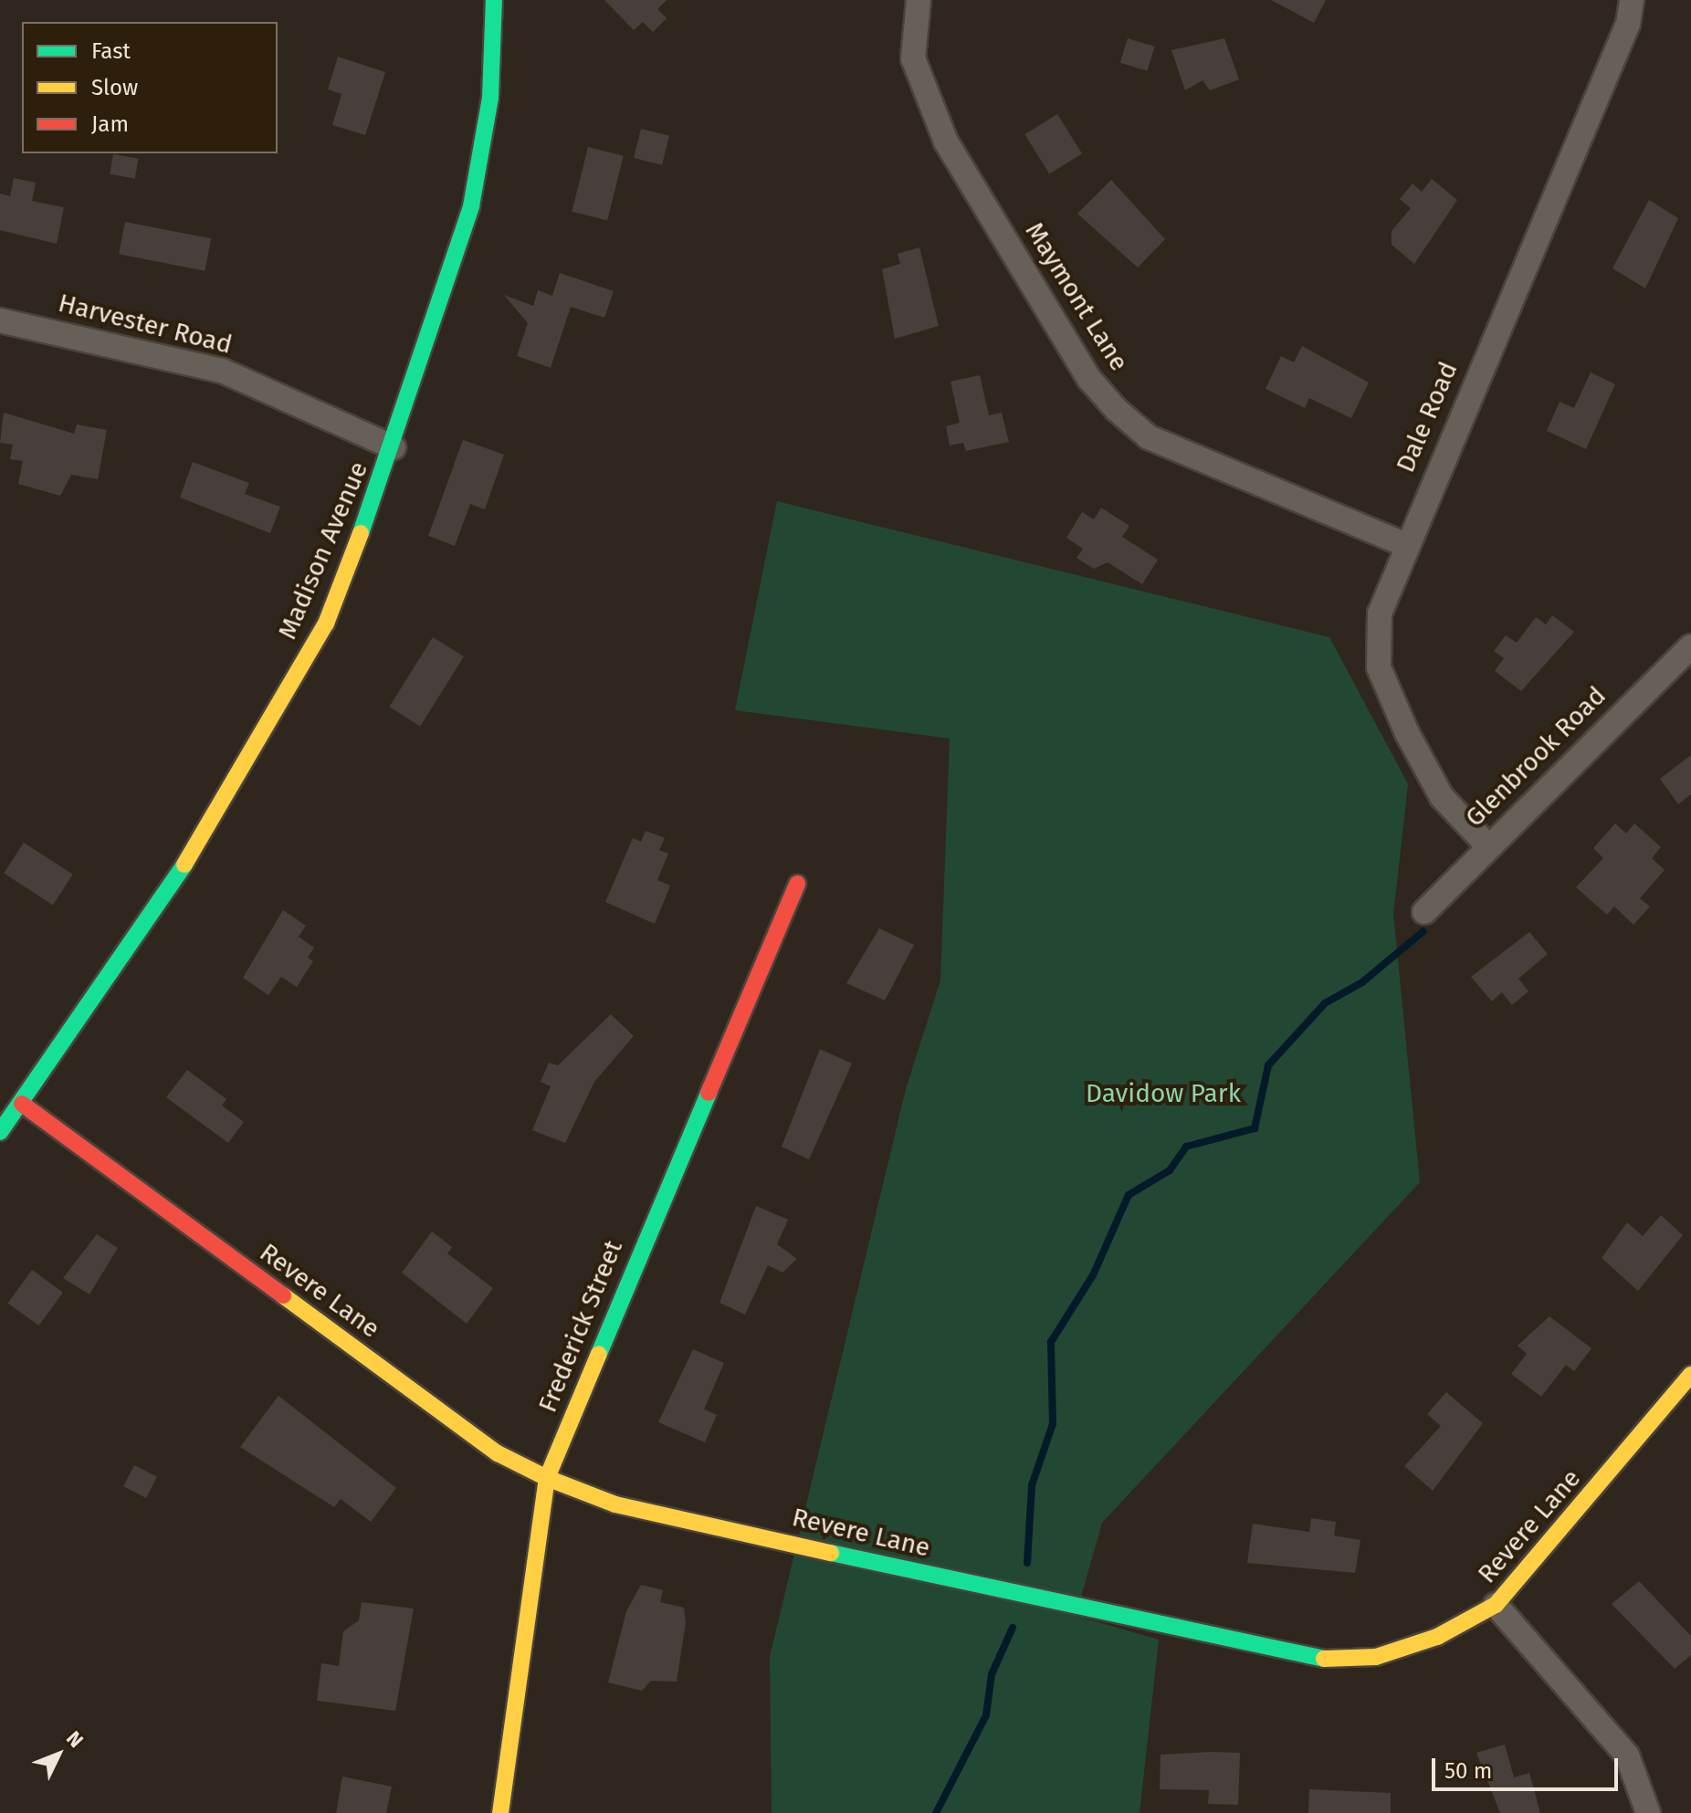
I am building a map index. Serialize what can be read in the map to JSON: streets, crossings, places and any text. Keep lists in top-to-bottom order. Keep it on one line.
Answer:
{"streets":{"street":["Maymont Lane","Harvester Road","Dale Road","Madison Avenue","Glenbrook Road","Revere Lane","Frederick Street"]},"crossings":[["Maymont Lane","Dale Road"],["Harvester Road","Madison Avenue"],["Dale Road","Glenbrook Road"],["Madison Avenue","Revere Lane"],["Revere Lane","Frederick Street"]],"parks":["Davidow Park"],"legend":["Fast","Slow","Jam"],"scale_bar":"50 m","north":"top right"}
